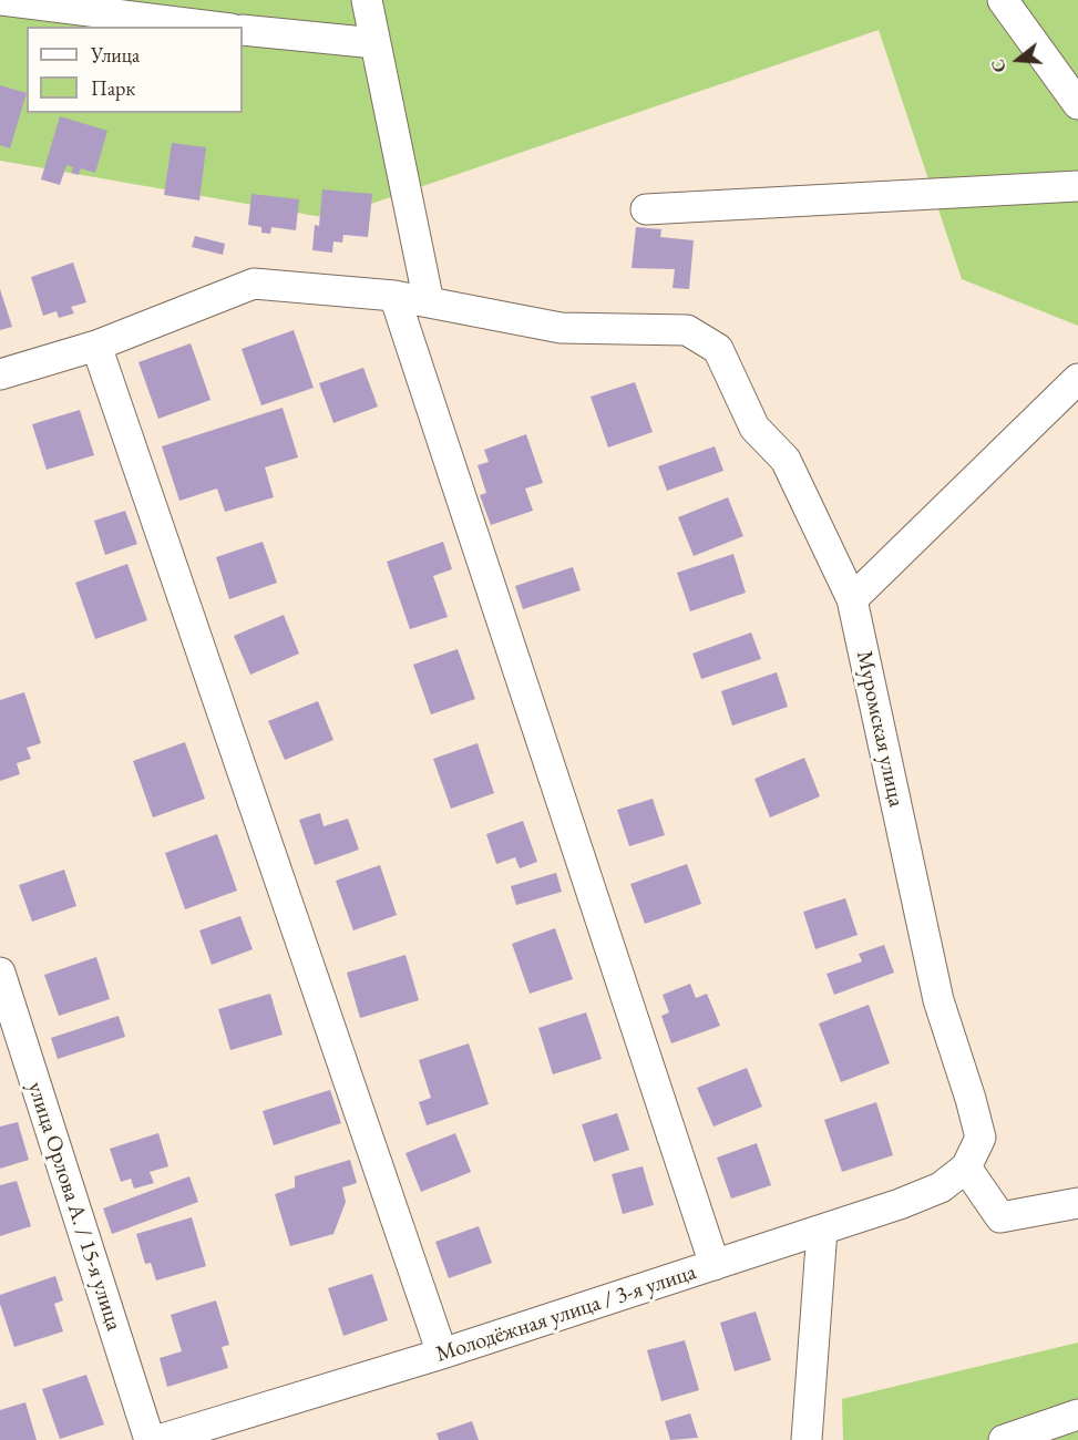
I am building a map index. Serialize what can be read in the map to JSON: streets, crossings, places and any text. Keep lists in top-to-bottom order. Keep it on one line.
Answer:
{"streets":{"street":["Муромская улица","улица Орлова А. / 15-я улица","Молодёжная улица / 3-я улица"]},"crossings":[["Муромская улица","Молодёжная улица / 3-я улица"]],"legend":["Улица","Парк"],"north":"left"}
